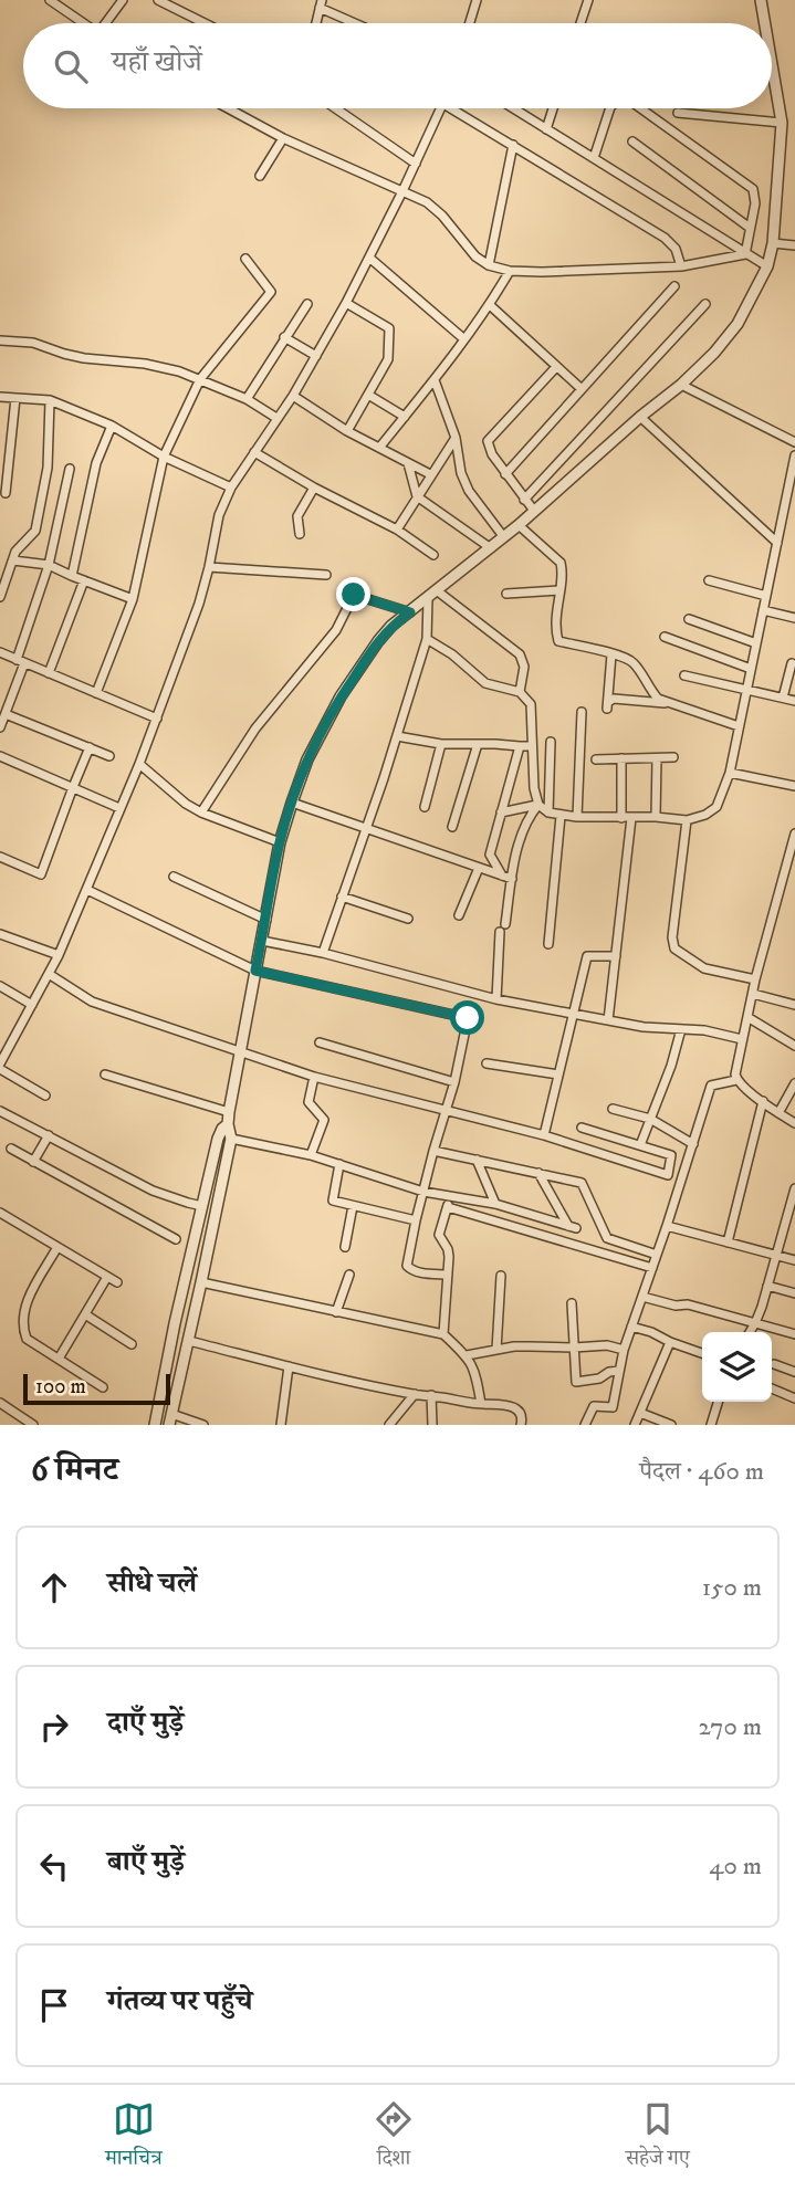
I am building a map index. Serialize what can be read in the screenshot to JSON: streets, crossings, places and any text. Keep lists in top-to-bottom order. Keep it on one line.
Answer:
{"scale_bar":"100 m","page":{"search":"यहाँ खोजें","scale":"100 m","heading":["6 मिनट","पैदल · 460 m"],"list":[["सीधे चलें","150 m"],["दाएँ मुड़ें","270 m"],["बाएँ मुड़ें","40 m"],"गंतव्य पर पहुँचे"],"nav":["मानचित्र","दिशा","सहेजे गए"]}}
